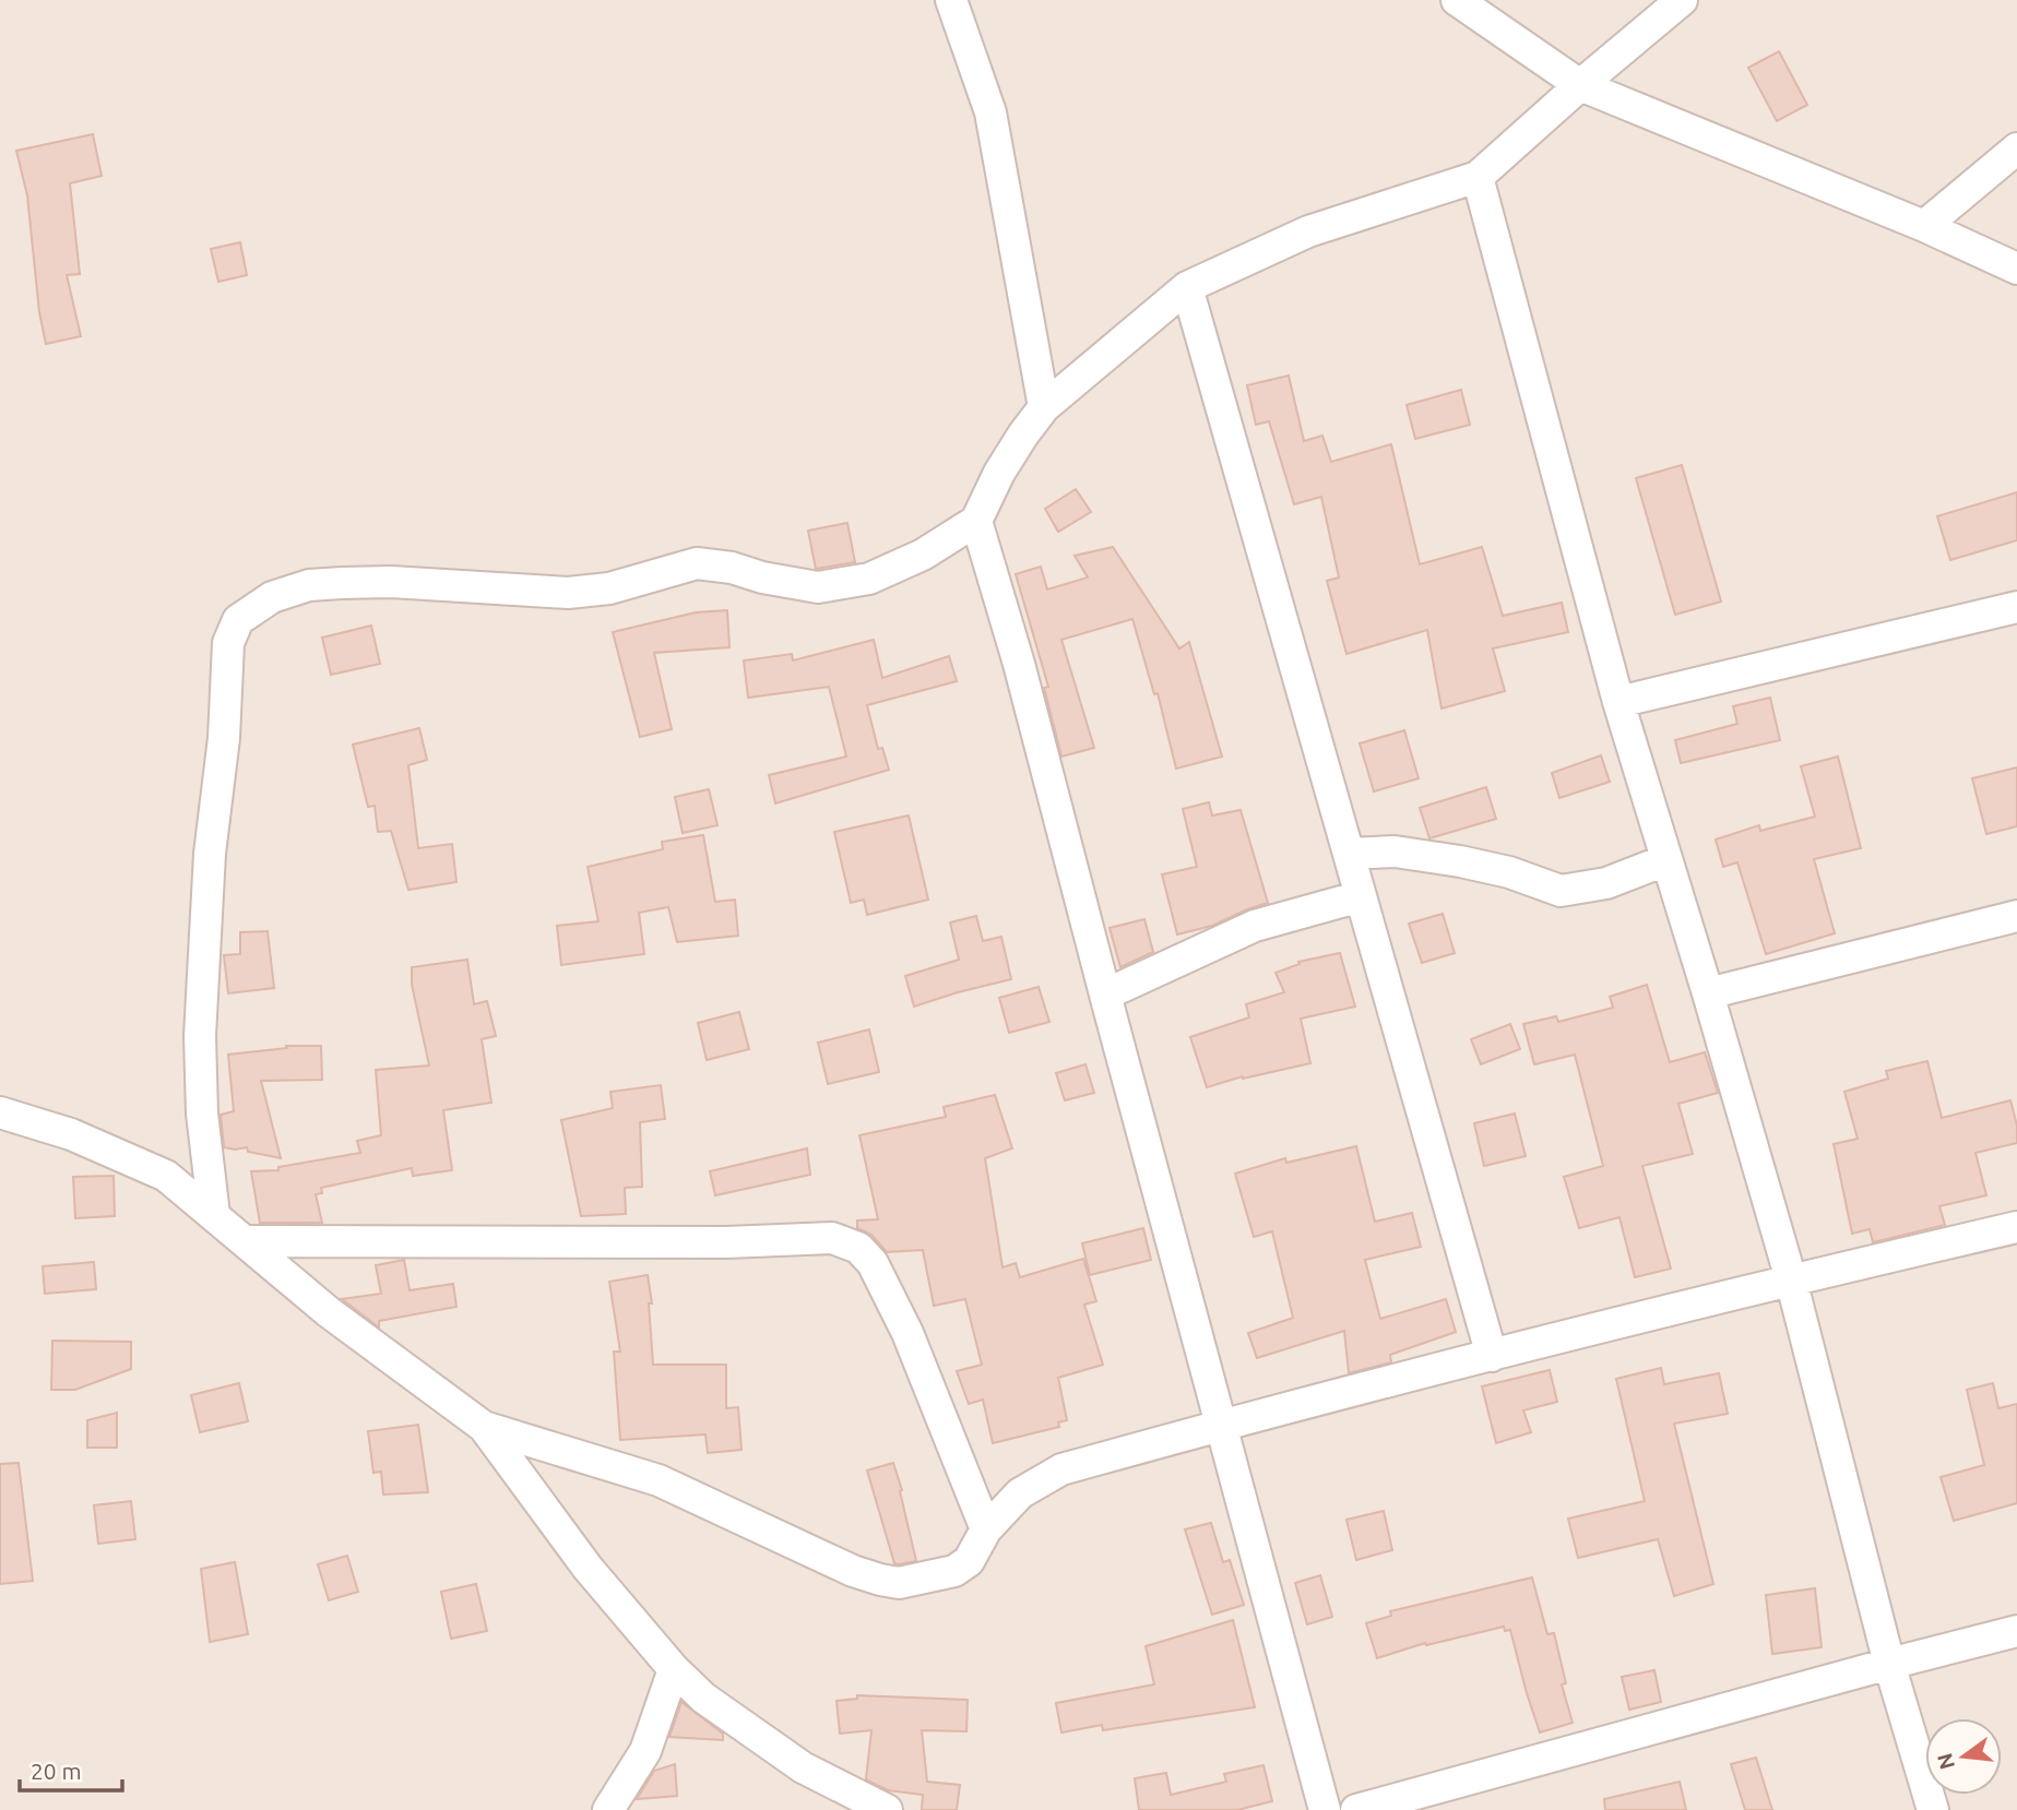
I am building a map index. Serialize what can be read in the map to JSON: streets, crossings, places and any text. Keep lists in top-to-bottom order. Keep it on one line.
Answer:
{"scale_bar":"20 m","north":"left"}
